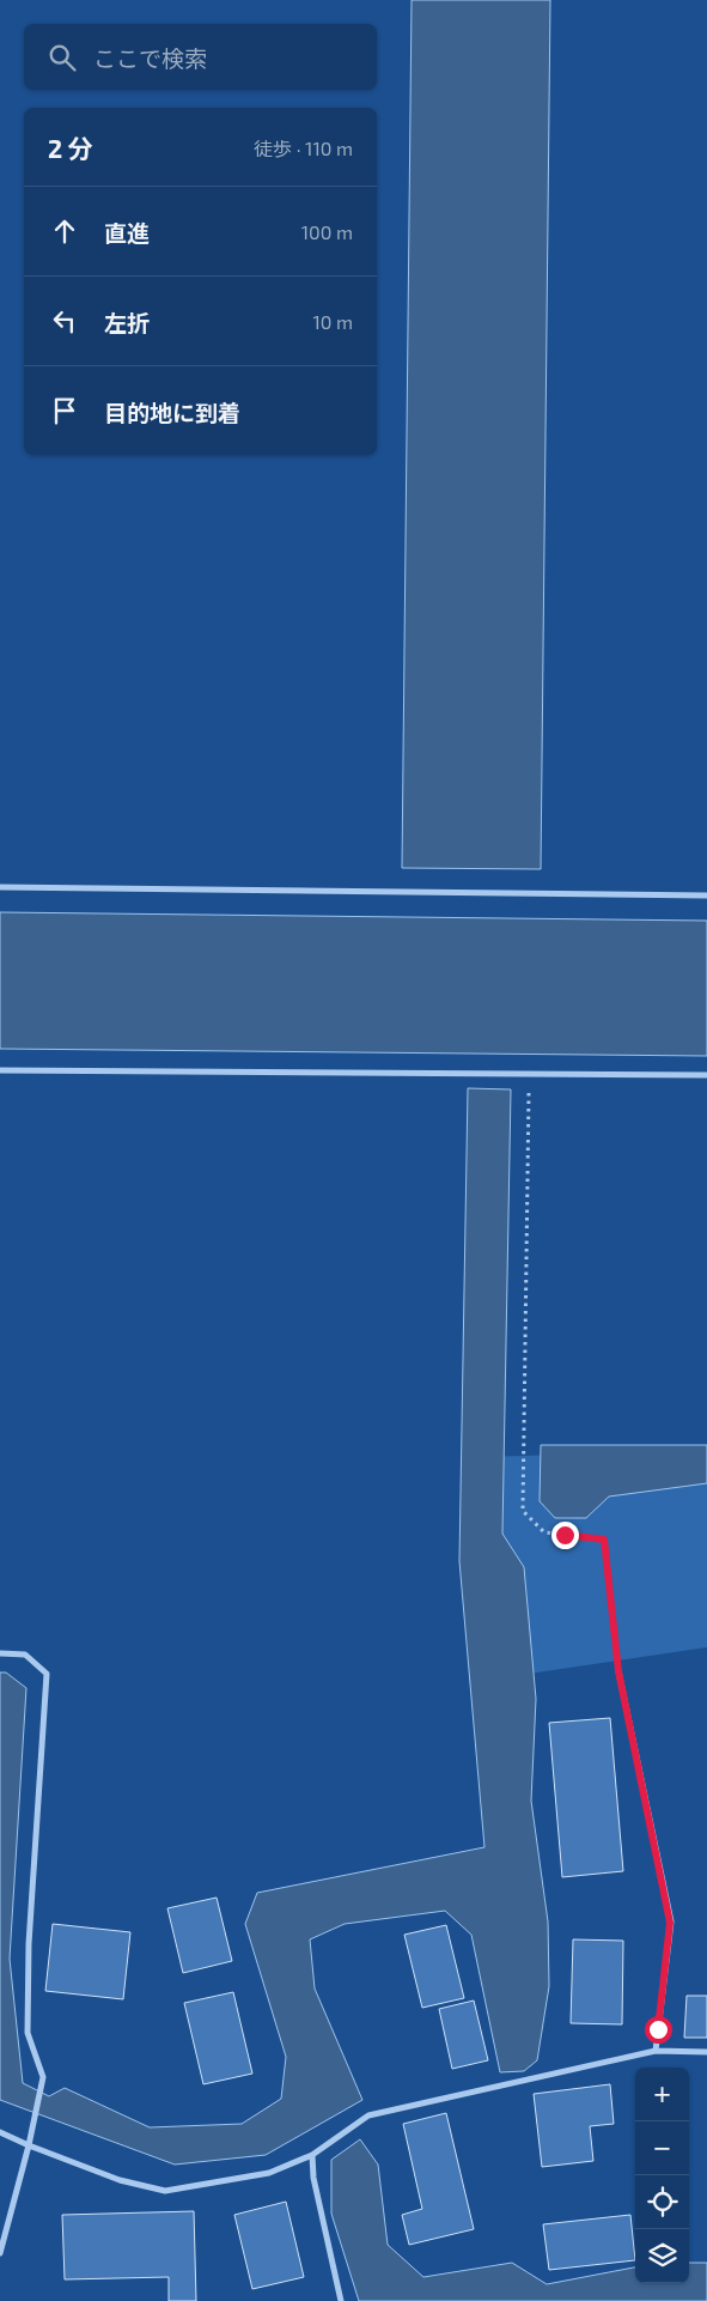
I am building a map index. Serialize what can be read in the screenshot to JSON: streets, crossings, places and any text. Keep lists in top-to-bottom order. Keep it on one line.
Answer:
{"page":{"search":"ここで検索","heading":["2 分","徒歩 · 110 m"],"list":[["直進","100 m"],["左折","10 m"],"目的地に到着"],"map_buttons":["+","−"]}}
